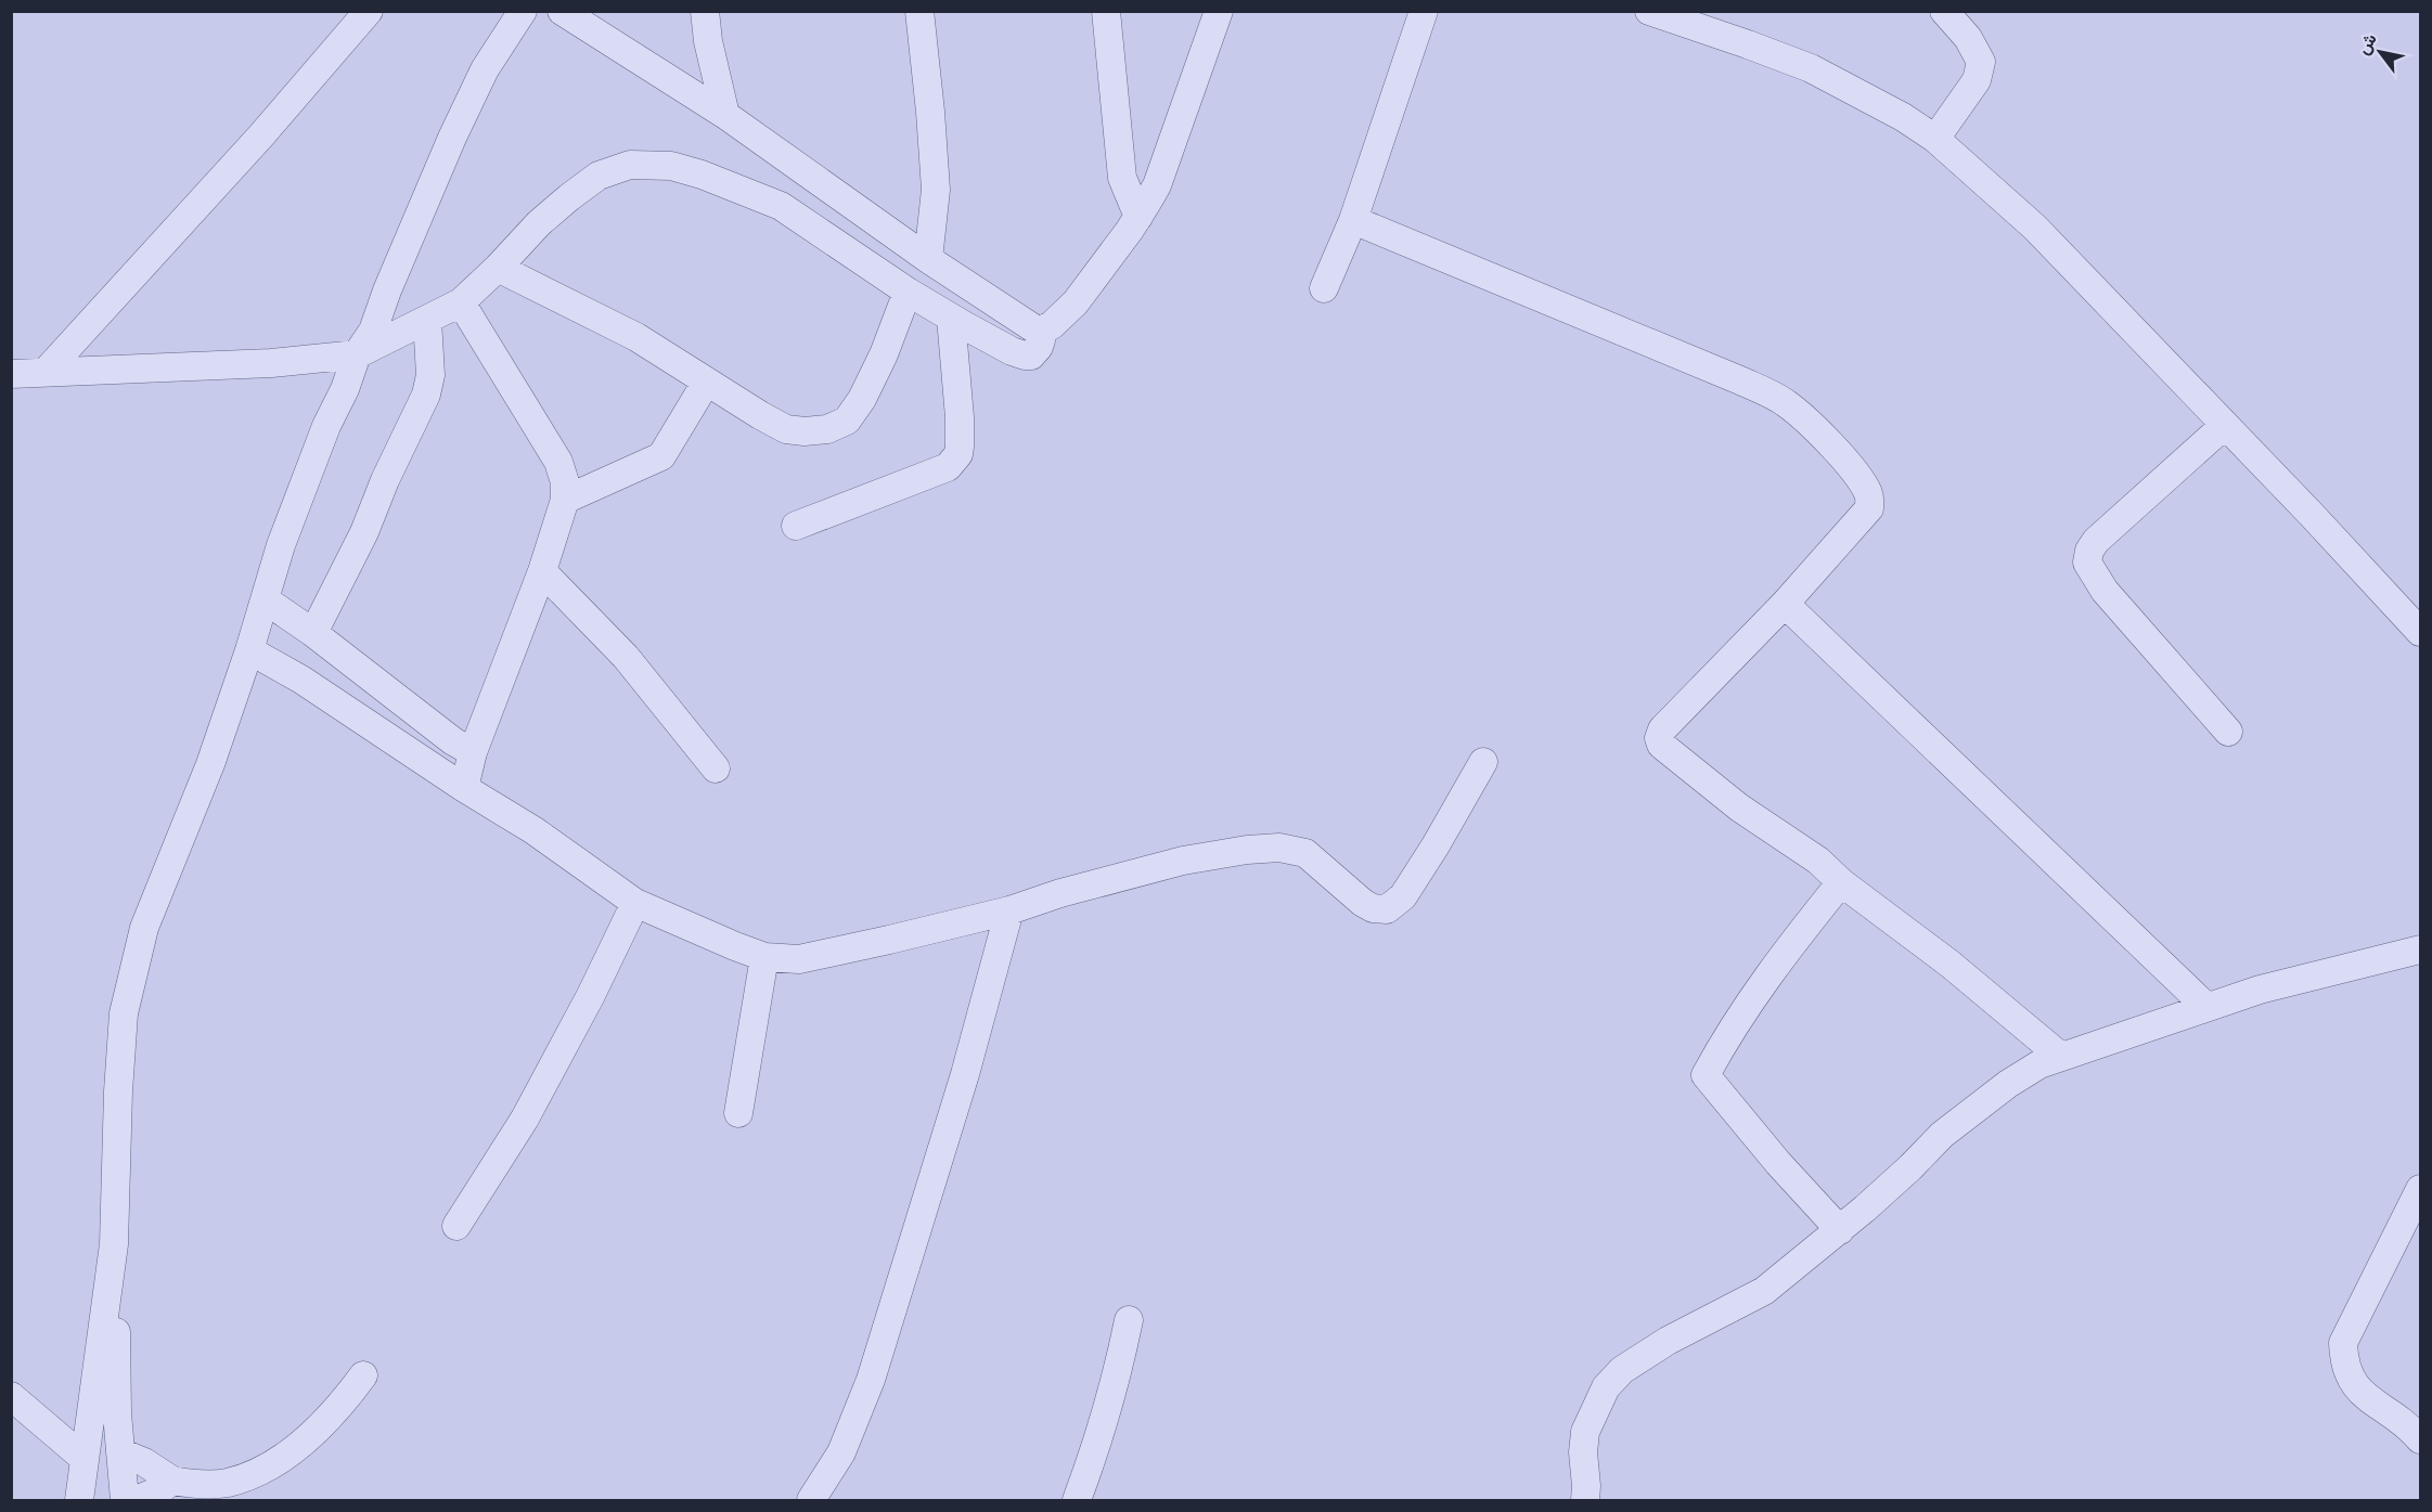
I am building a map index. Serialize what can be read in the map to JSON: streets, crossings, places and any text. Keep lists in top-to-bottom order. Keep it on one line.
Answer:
{"north":"top left"}
